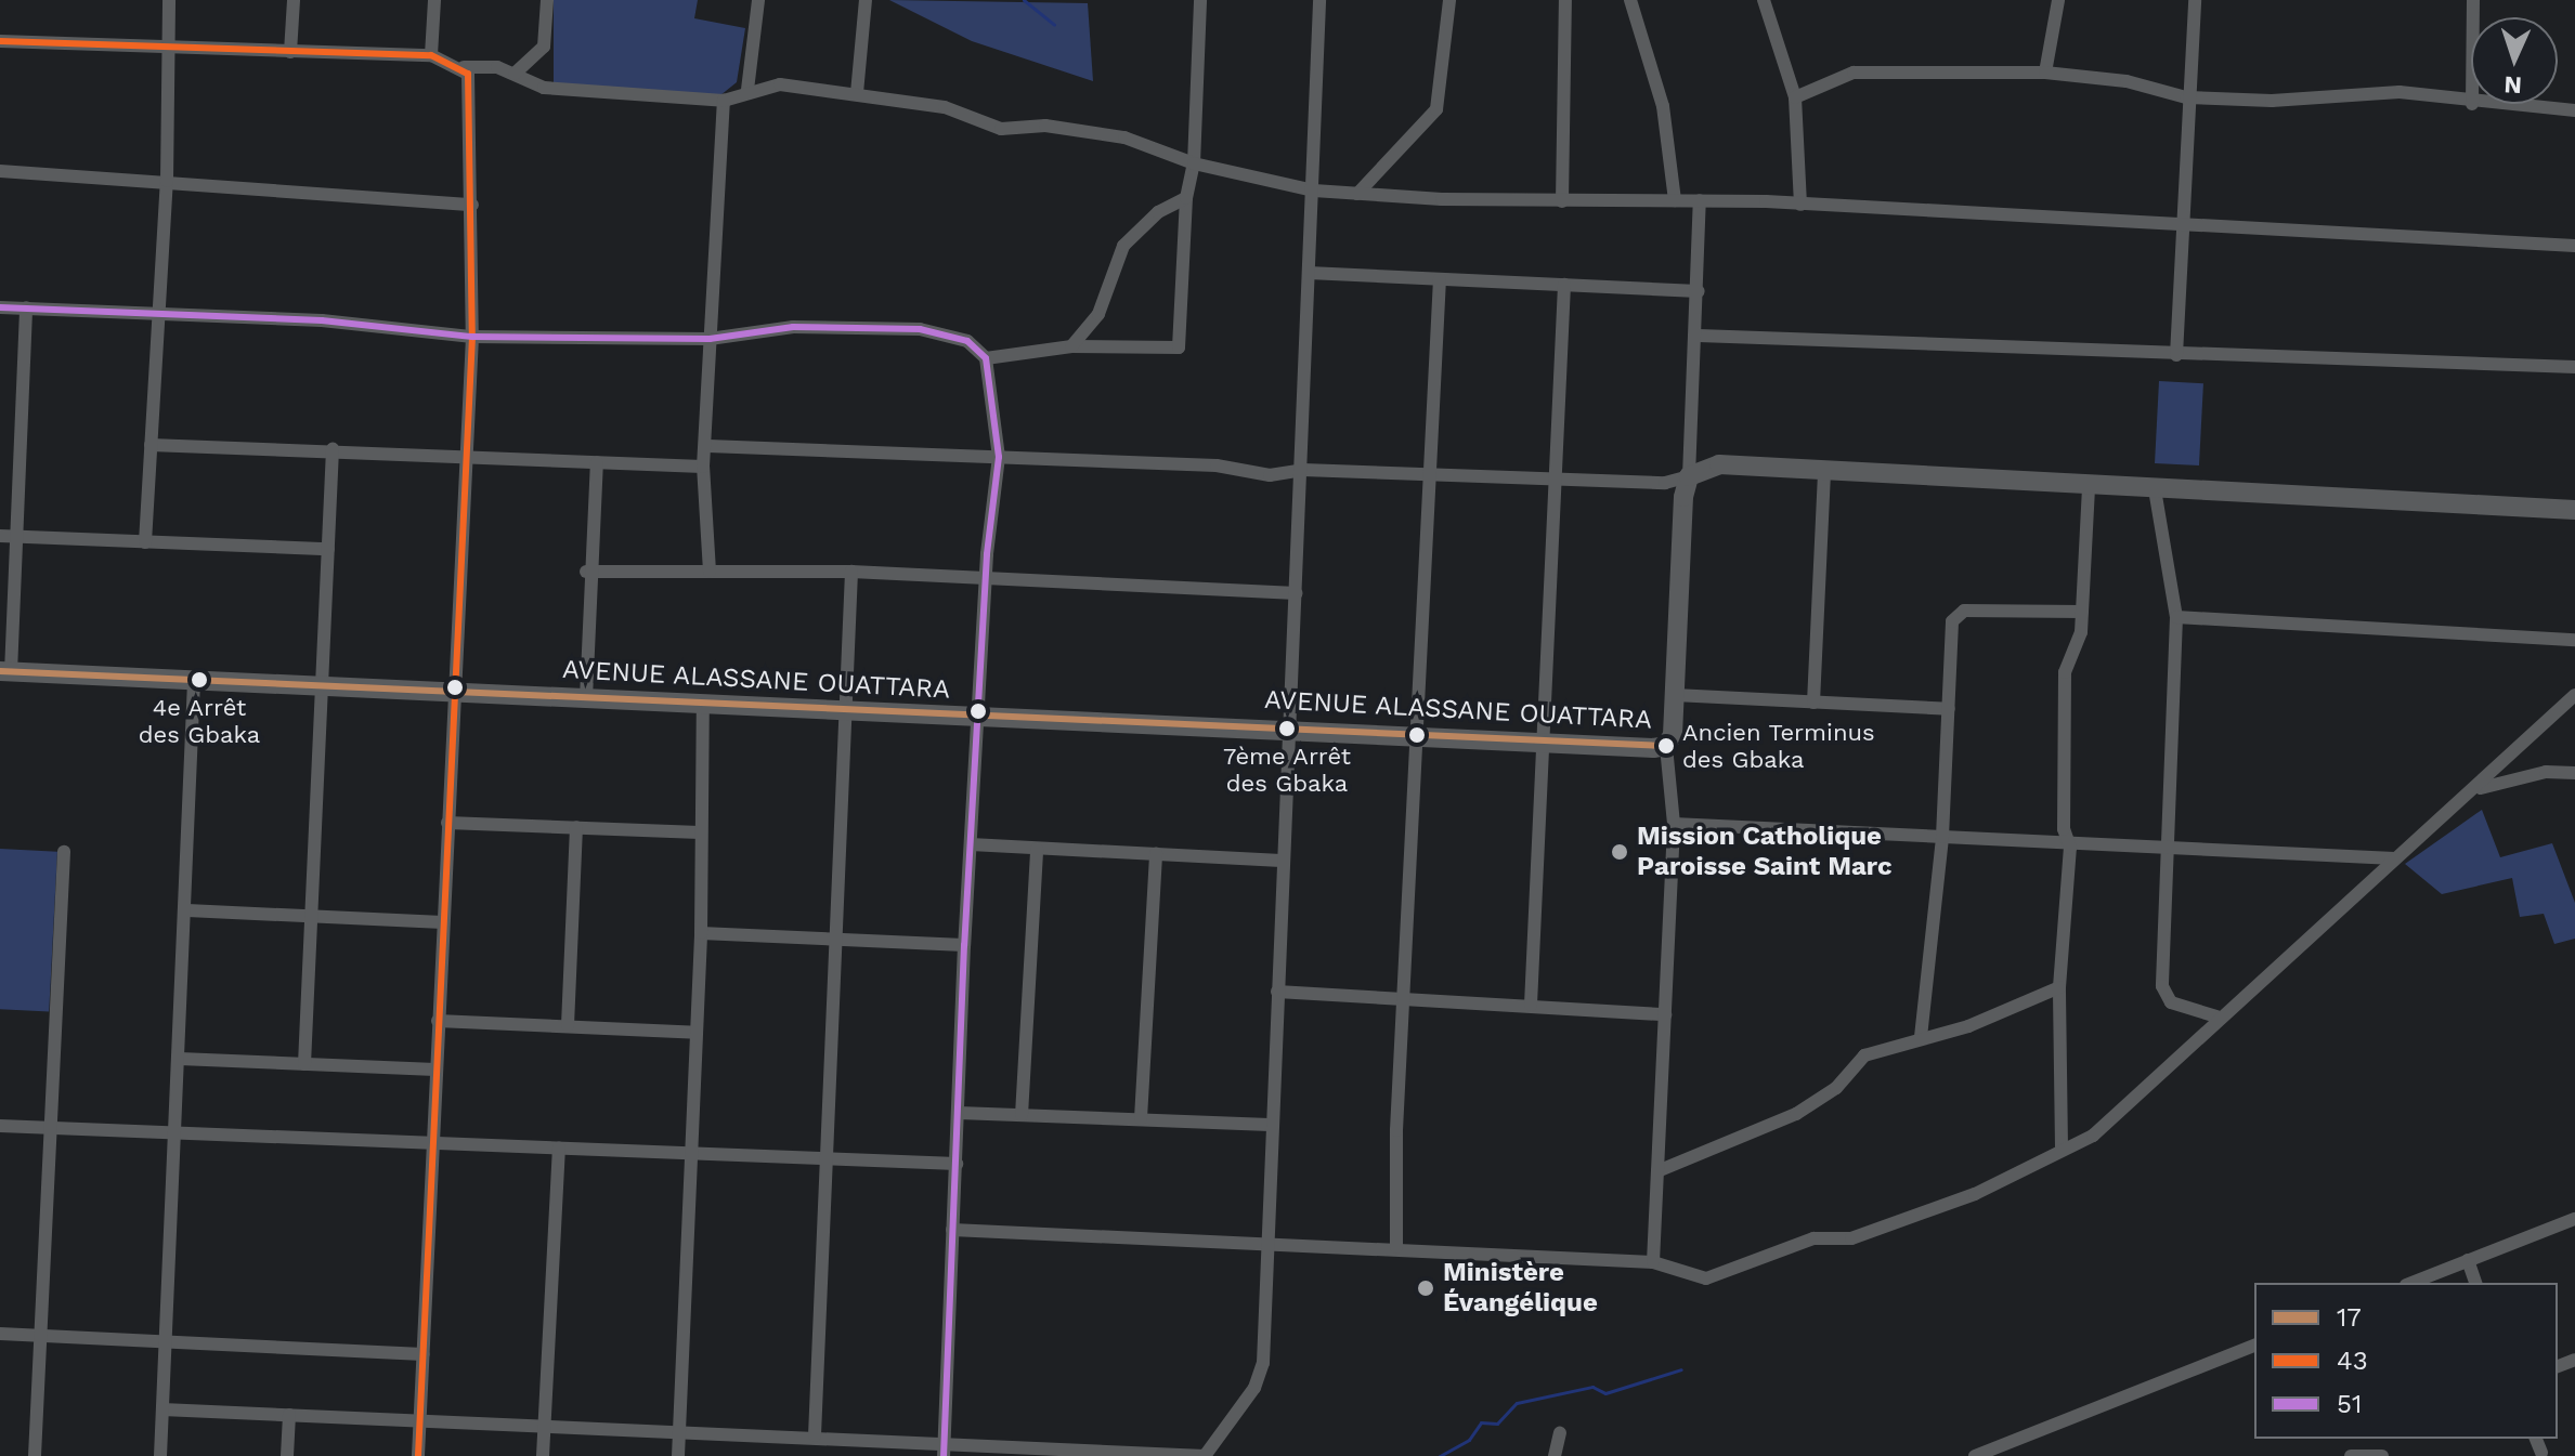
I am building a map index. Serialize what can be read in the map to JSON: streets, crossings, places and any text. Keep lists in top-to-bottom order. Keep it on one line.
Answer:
{"streets":{"street":["AVENUE ALASSANE OUATTARA"]},"places":["4e Arrêt des Gbaka","7ème Arrêt des Gbaka","Ancien Terminus des Gbaka","Mission Catholique Paroisse Saint Marc","Ministère Évangélique"],"lines":["transit line 43","transit line 51","transit line 17"],"legend":["17","43","51"],"north":"bottom"}
